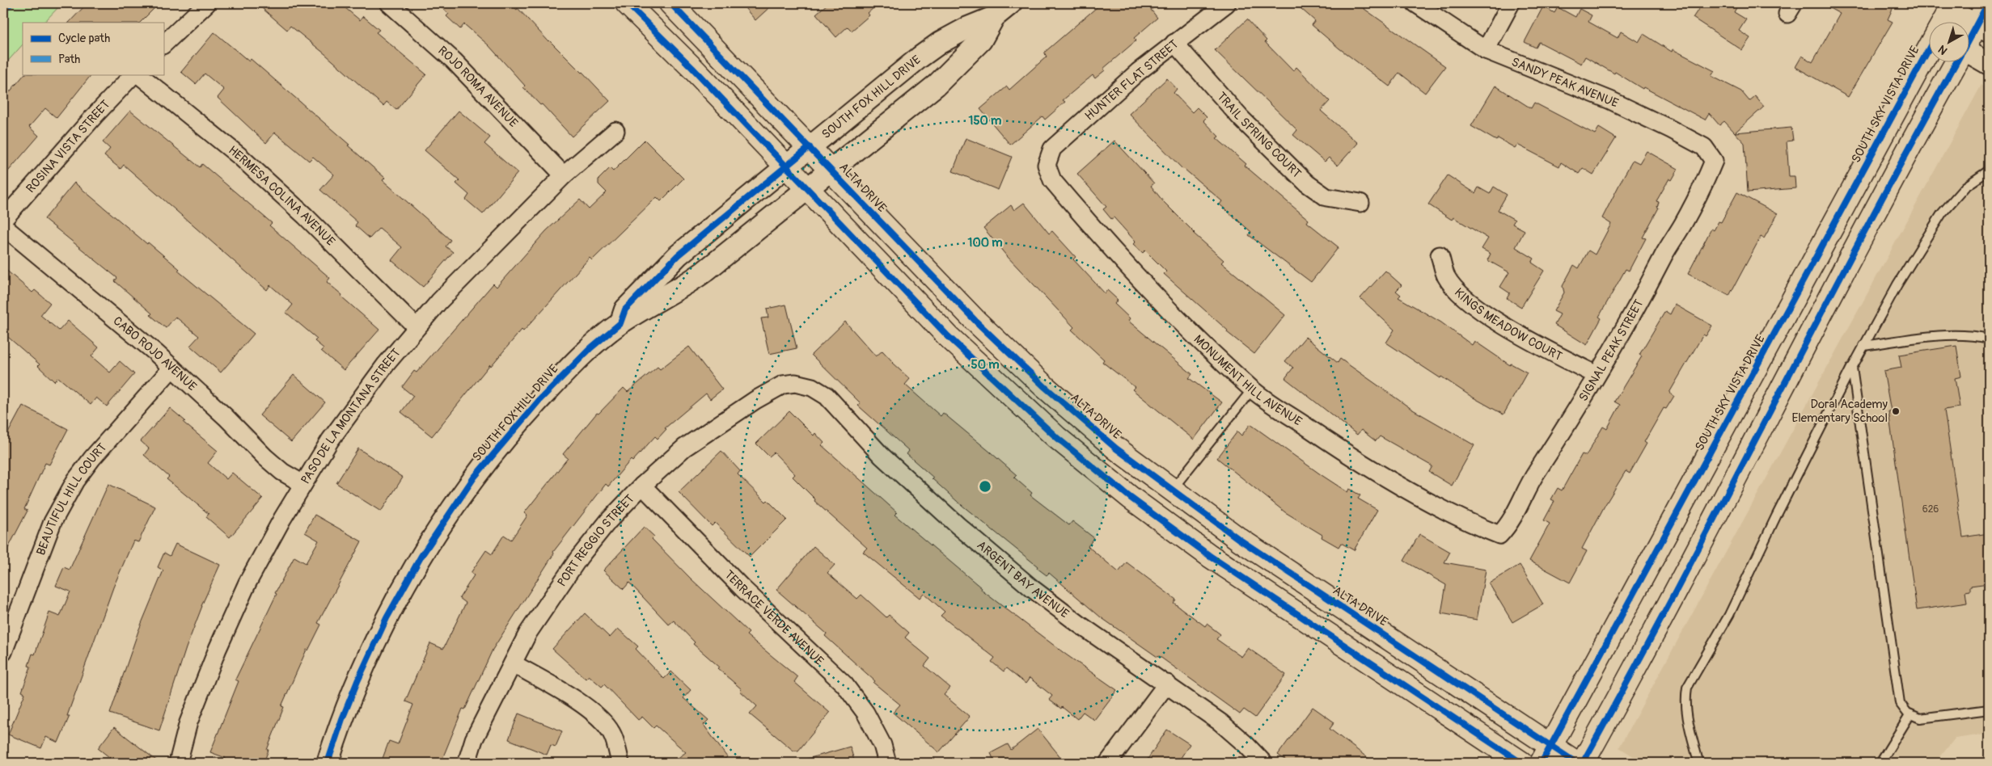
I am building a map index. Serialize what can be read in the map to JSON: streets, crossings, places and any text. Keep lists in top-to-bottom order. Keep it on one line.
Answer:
{"streets":{"main road":["SOUTH SKY VISTA DRIVE","ALTA DRIVE"],"street":["HUNTER FLAT STREET","SANDY PEAK AVENUE","ROJO ROMA AVENUE","SOUTH FOX HILL DRIVE","TRAIL SPRING COURT","ROSINA VISTA STREET","HERMESA COLINA AVENUE","KINGS MEADOW COURT","SIGNAL PEAK STREET","CABO ROJO AVENUE","MONUMENT HILL AVENUE","PASO DE LA MONTANA STREET","BEAUTIFUL HILL COURT","PORT REGGIO STREET","ARGENT BAY AVENUE","TERRACE VERDE AVENUE"]},"crossings":[["HUNTER FLAT STREET","TRAIL SPRING COURT"],["HUNTER FLAT STREET","MONUMENT HILL AVENUE"],["SANDY PEAK AVENUE","SIGNAL PEAK STREET"],["ROJO ROMA AVENUE","PASO DE LA MONTANA STREET"],["SOUTH FOX HILL DRIVE","ALTA DRIVE"],["SOUTH SKY VISTA DRIVE","ALTA DRIVE"],["HERMESA COLINA AVENUE","PASO DE LA MONTANA STREET"],["KINGS MEADOW COURT","SIGNAL PEAK STREET"],["SIGNAL PEAK STREET","MONUMENT HILL AVENUE"],["CABO ROJO AVENUE","PASO DE LA MONTANA STREET"],["CABO ROJO AVENUE","BEAUTIFUL HILL COURT"],["PORT REGGIO STREET","ARGENT BAY AVENUE"],["PORT REGGIO STREET","TERRACE VERDE AVENUE"]],"places":["Doral Academy Elementary School"],"house_numbers":["626"],"legend":["Cycle path","Path"],"north":"bottom left","rings":["150 m","100 m","50 m"]}
